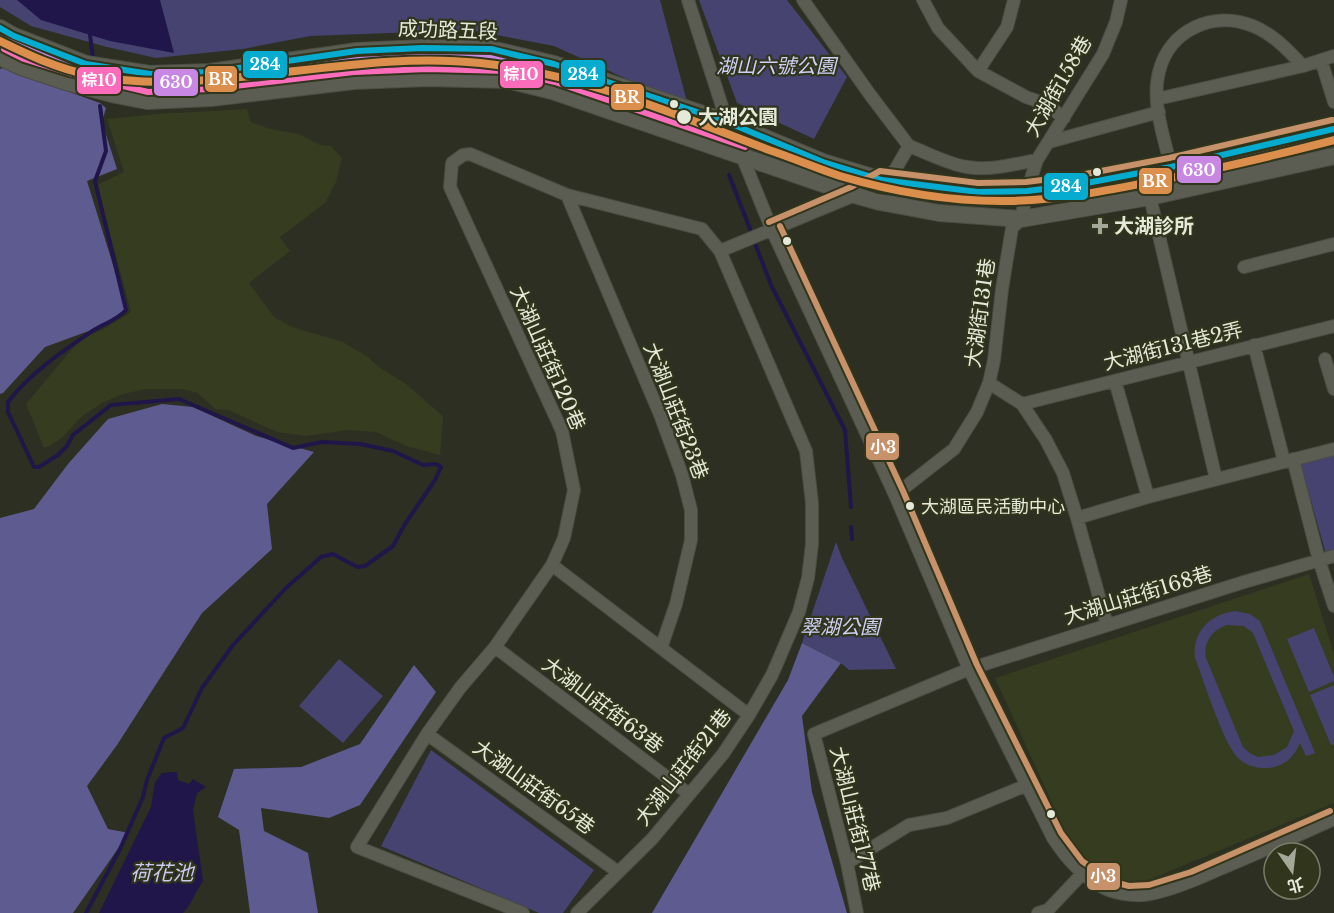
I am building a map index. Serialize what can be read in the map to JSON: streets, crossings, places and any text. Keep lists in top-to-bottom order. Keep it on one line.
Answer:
{"streets":{"main road":["成功路五段"],"street":["大湖街158巷","大湖街131巷","大湖街131巷2弄","大湖山莊街120巷","大湖山莊街23巷","大湖山莊街168巷","大湖山莊街63巷","大湖山莊街21巷","大湖山莊街65巷","大湖山莊街177巷"]},"crossings":[["成功路五段","大湖街158巷"],["成功路五段","大湖街131巷"],["大湖街158巷","大湖街131巷"],["大湖街131巷","大湖街131巷2弄"],["大湖街131巷","大湖山莊街168巷"],["大湖山莊街120巷","大湖山莊街23巷"],["大湖山莊街120巷","大湖山莊街63巷"],["大湖山莊街120巷","大湖山莊街21巷"],["大湖山莊街120巷","大湖山莊街65巷"],["大湖山莊街168巷","大湖山莊街177巷"],["大湖山莊街63巷","大湖山莊街21巷"],["大湖山莊街21巷","大湖山莊街65巷"]],"water":["荷花池"],"parks":["湖山六號公園","翠湖公園"],"places":{"other":["大湖公園","大湖區民活動中心"],"health":["大湖診所"]},"lines":["transit line 284","transit line 630","transit line BR","transit line 棕10","transit line 小3"],"north":"bottom"}
